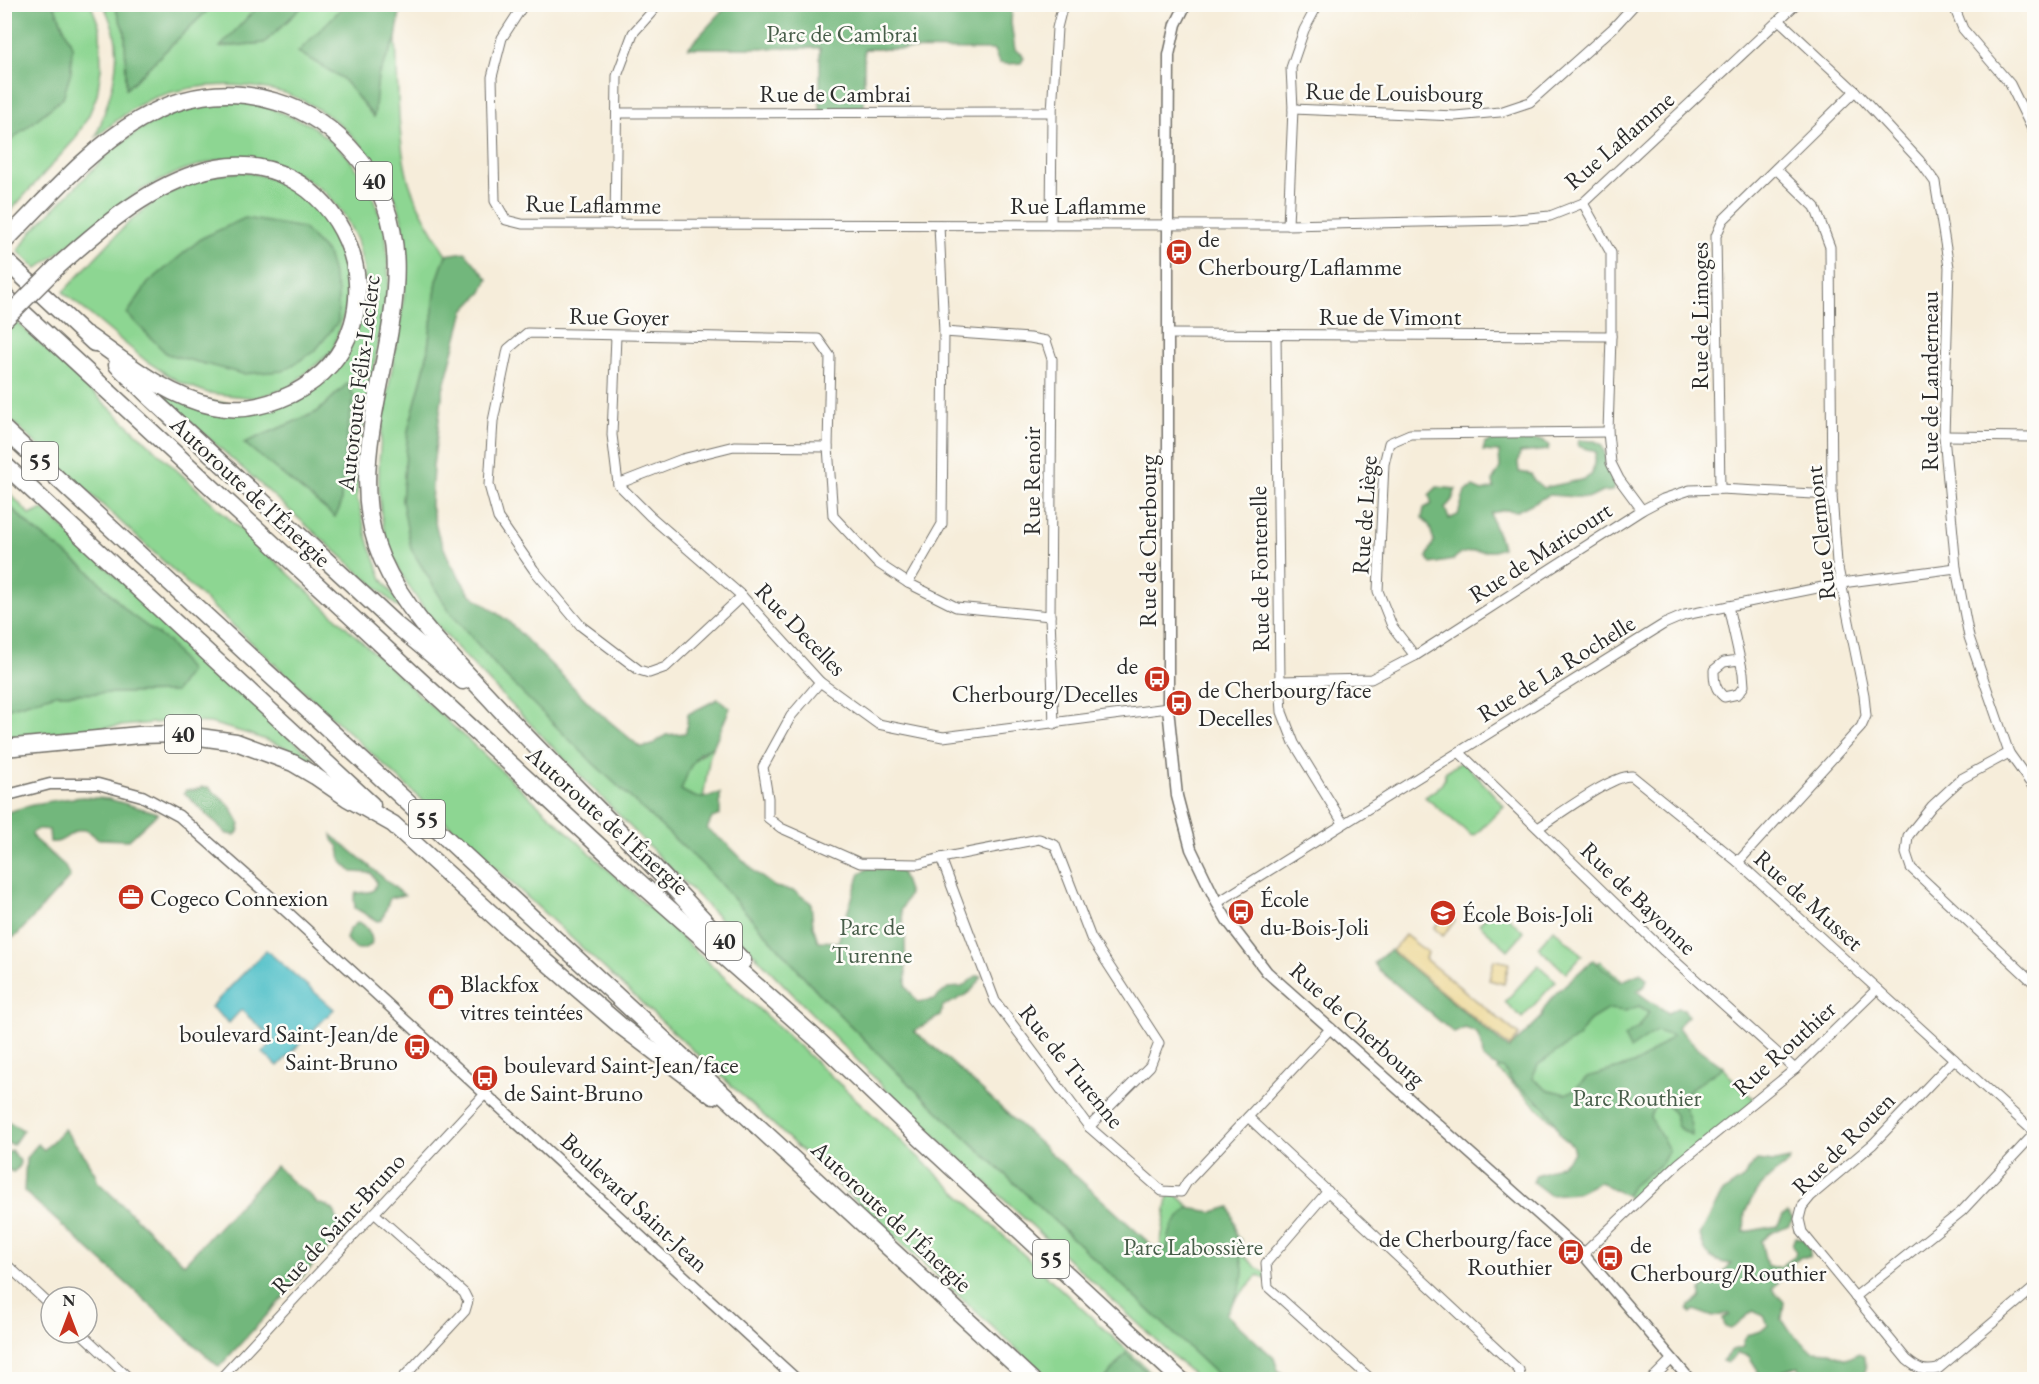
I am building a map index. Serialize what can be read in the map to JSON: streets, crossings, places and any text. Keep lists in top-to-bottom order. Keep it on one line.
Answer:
{"streets":{"highway":["40","Autoroute Félix-Leclerc","55","Autoroute de l'Énergie"],"street":["Rue de Louisbourg","Rue de Cambrai","Rue Laflamme","Rue Goyer","Rue de Vimont","Rue de Limoges","Rue de Landerneau","Rue Renoir","Rue de Liège","Rue Clermont","Rue de Cherbourg","Rue de Maricourt","Rue de Fontenelle","Rue Decelles","Rue de La Rochelle","Rue de Bayonne","Rue de Musset","Rue Routhier","Rue de Turenne","Rue de Rouen","Boulevard Saint-Jean","Rue de Saint-Bruno"]},"crossings":[["Rue Laflamme","Rue de Landerneau"],["Rue Laflamme","Rue de Cherbourg"],["40","Autoroute de l'Énergie"],["Rue Goyer","Rue Renoir"],["Rue Goyer","Rue Decelles"],["Rue de Vimont","Rue de Cherbourg"],["Rue de Vimont","Rue de Fontenelle"],["Rue de Limoges","Rue de Landerneau"],["Rue de Limoges","Rue Clermont"],["Rue de Limoges","Rue de Maricourt"],["Rue de Landerneau","Rue de La Rochelle"],["Autoroute Félix-Leclerc","Autoroute de l'Énergie"],["Rue Renoir","Rue Decelles"],["Rue de Liège","Rue de Maricourt"],["Rue Clermont","Rue de Maricourt"],["Rue Clermont","Rue de La Rochelle"],["Rue Clermont","Rue de Musset"],["Rue de Cherbourg","Rue Decelles"],["Rue de Cherbourg","Rue de La Rochelle"],["Rue de Cherbourg","Rue Routhier"],["Rue de Cherbourg","Rue de Turenne"],["Rue de Maricourt","Rue de Fontenelle"],["Rue de Fontenelle","Rue de La Rochelle"],["Rue de La Rochelle","Rue de Bayonne"],["Rue de Bayonne","Rue de Musset"],["Rue de Bayonne","Rue Routhier"],["Rue de Musset","Rue Routhier"],["Rue de Musset","Rue de Rouen"],["Boulevard Saint-Jean","Rue de Saint-Bruno"]],"parks":["Parc de Cambrai","Parc de Turenne","Parc Routhier","Parc Labossière"],"places":{"bus stop":["de Cherbourg/Laflamme","de Cherbourg/Decelles","de Cherbourg/face Decelles","École du-Bois-Joli","boulevard Saint-Jean/de Saint-Bruno","boulevard Saint-Jean/face de Saint-Bruno","de Cherbourg/face Routhier","de Cherbourg/Routhier"],"office":["Cogeco Connexion"],"school or university":["École Bois-Joli"],"shop":["Blackfox vitres teintées"]},"north":"top"}
